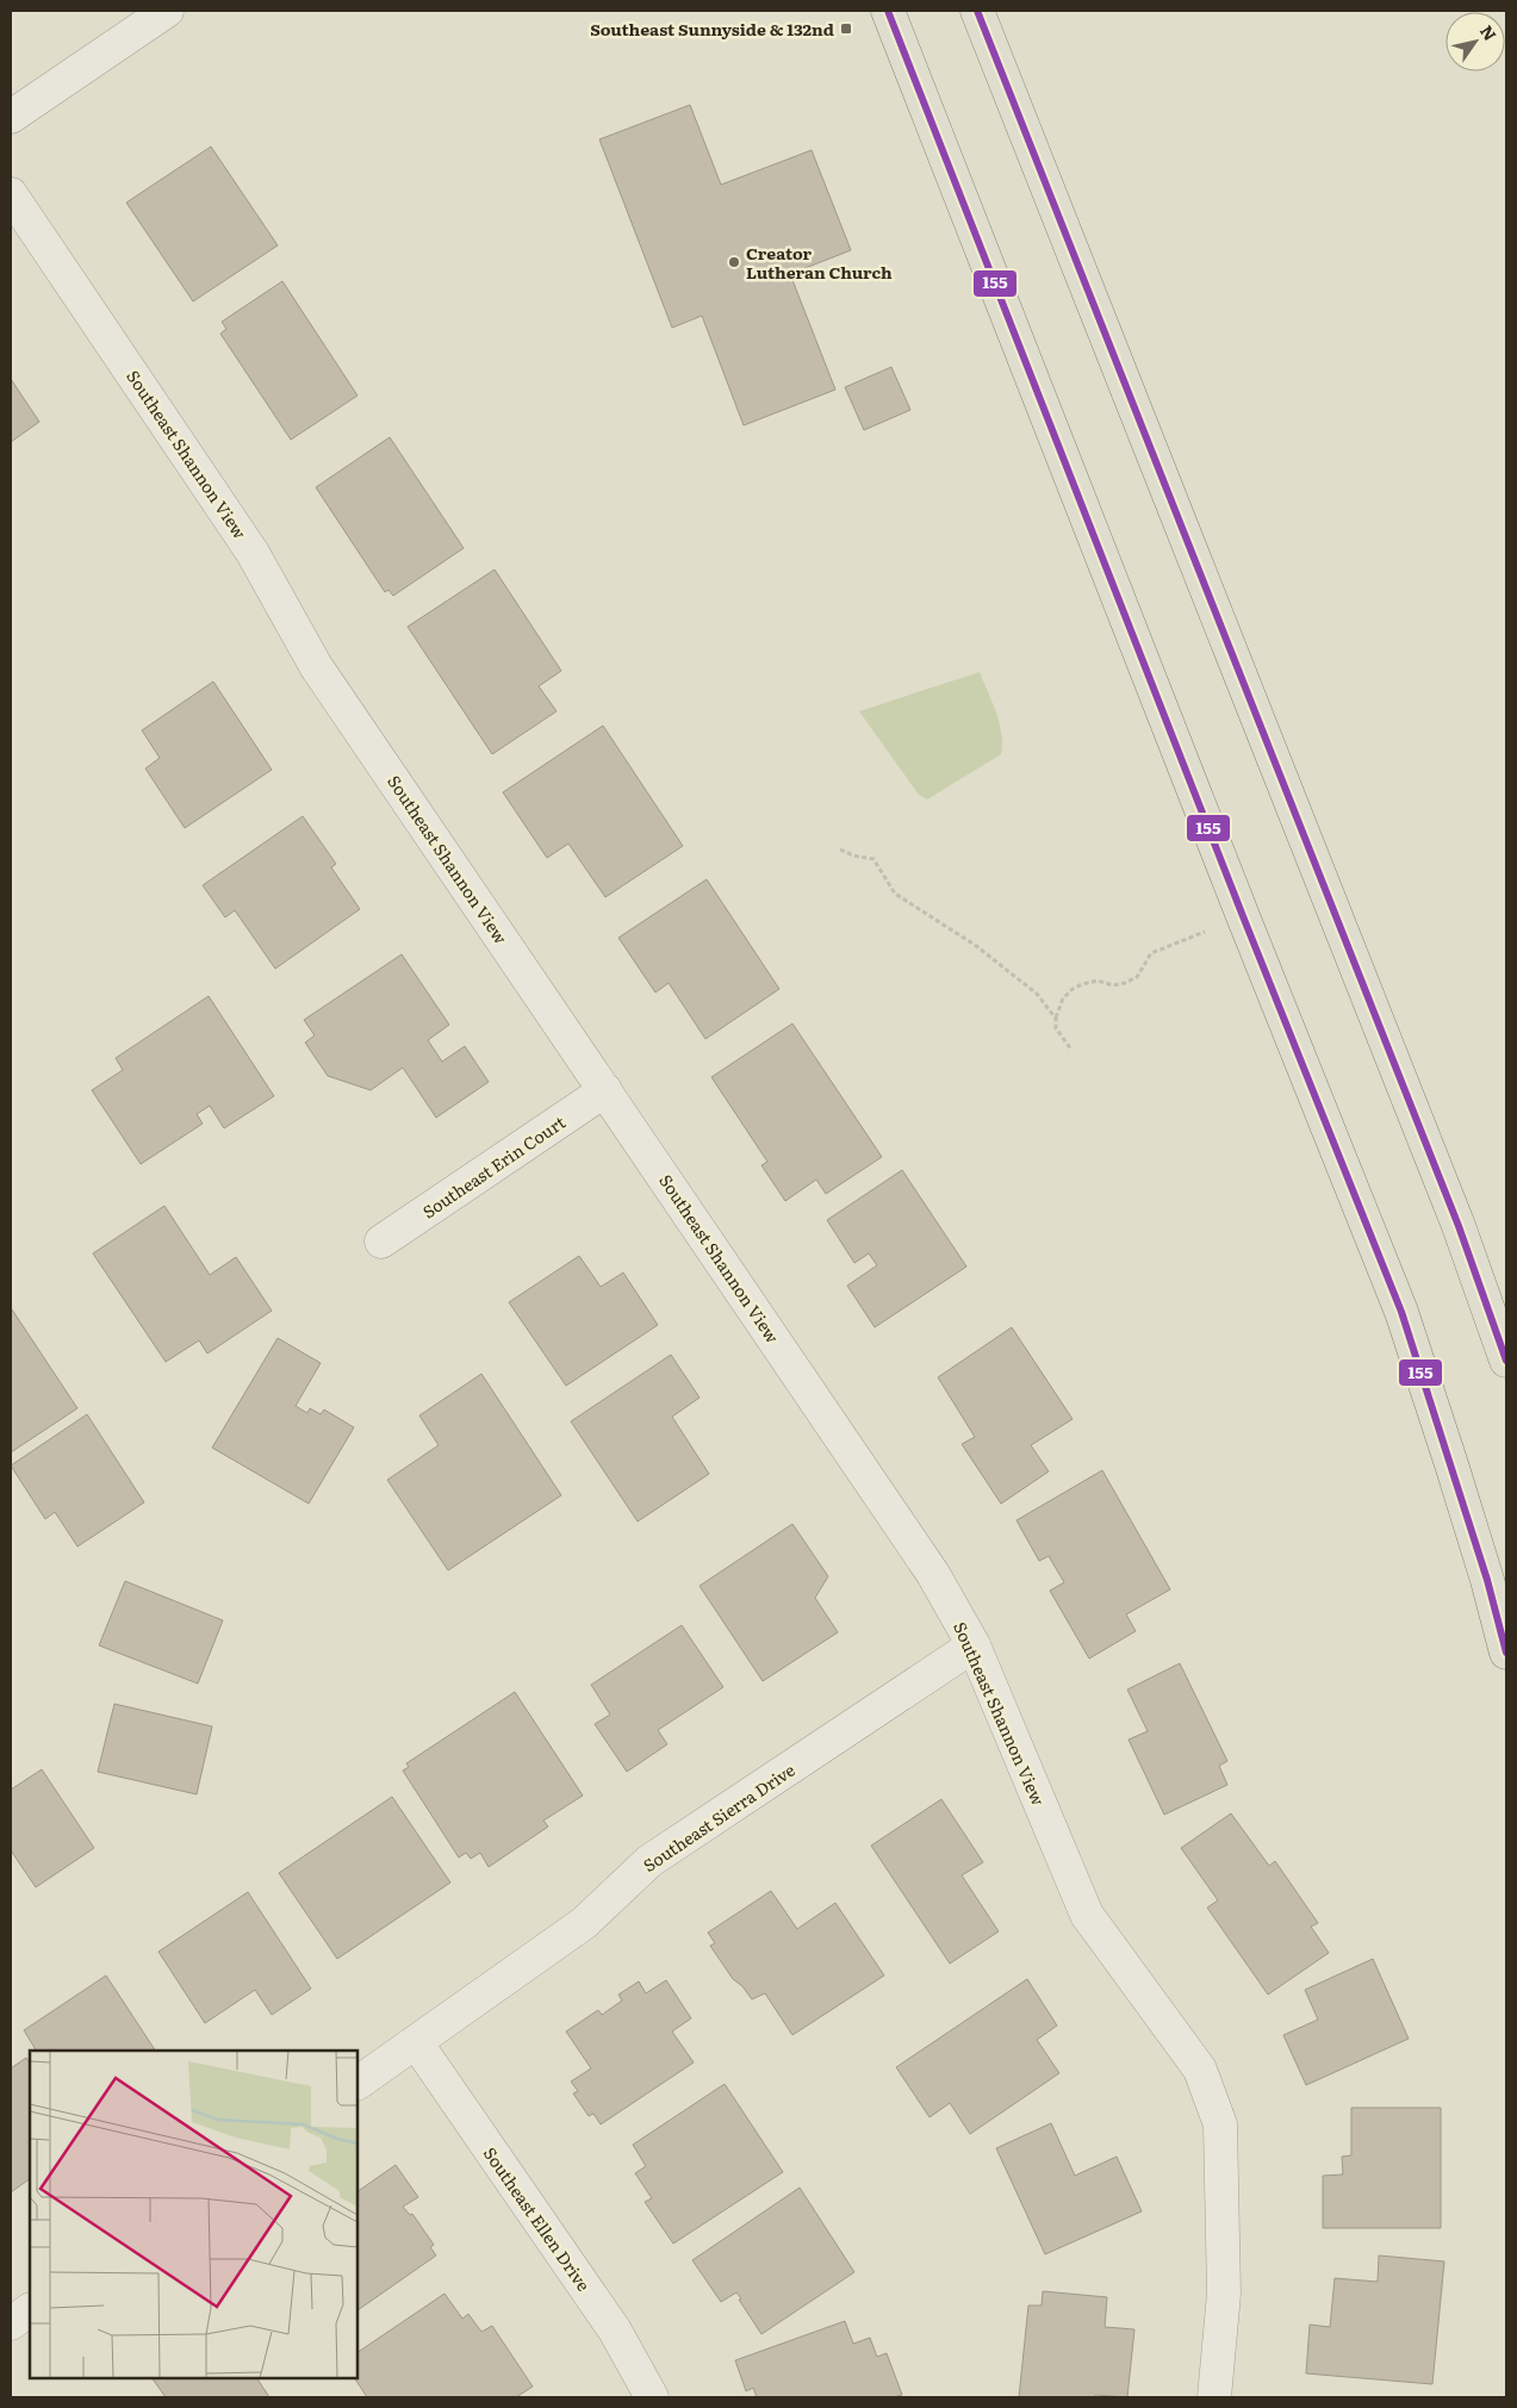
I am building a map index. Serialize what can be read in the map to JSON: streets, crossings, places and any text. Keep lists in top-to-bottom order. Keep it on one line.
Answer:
{"streets":{"street":["Southeast Shannon View","Southeast Erin Court","Southeast Sierra Drive","Southeast Ellen Drive"]},"crossings":[["Southeast Shannon View","Southeast Erin Court"],["Southeast Shannon View","Southeast Sierra Drive"],["Southeast Sierra Drive","Southeast Ellen Drive"]],"places":{"transit":["Southeast Sunnyside & 132nd"],"other":["Creator Lutheran Church"]},"lines":["transit line 155"],"north":"top right"}
